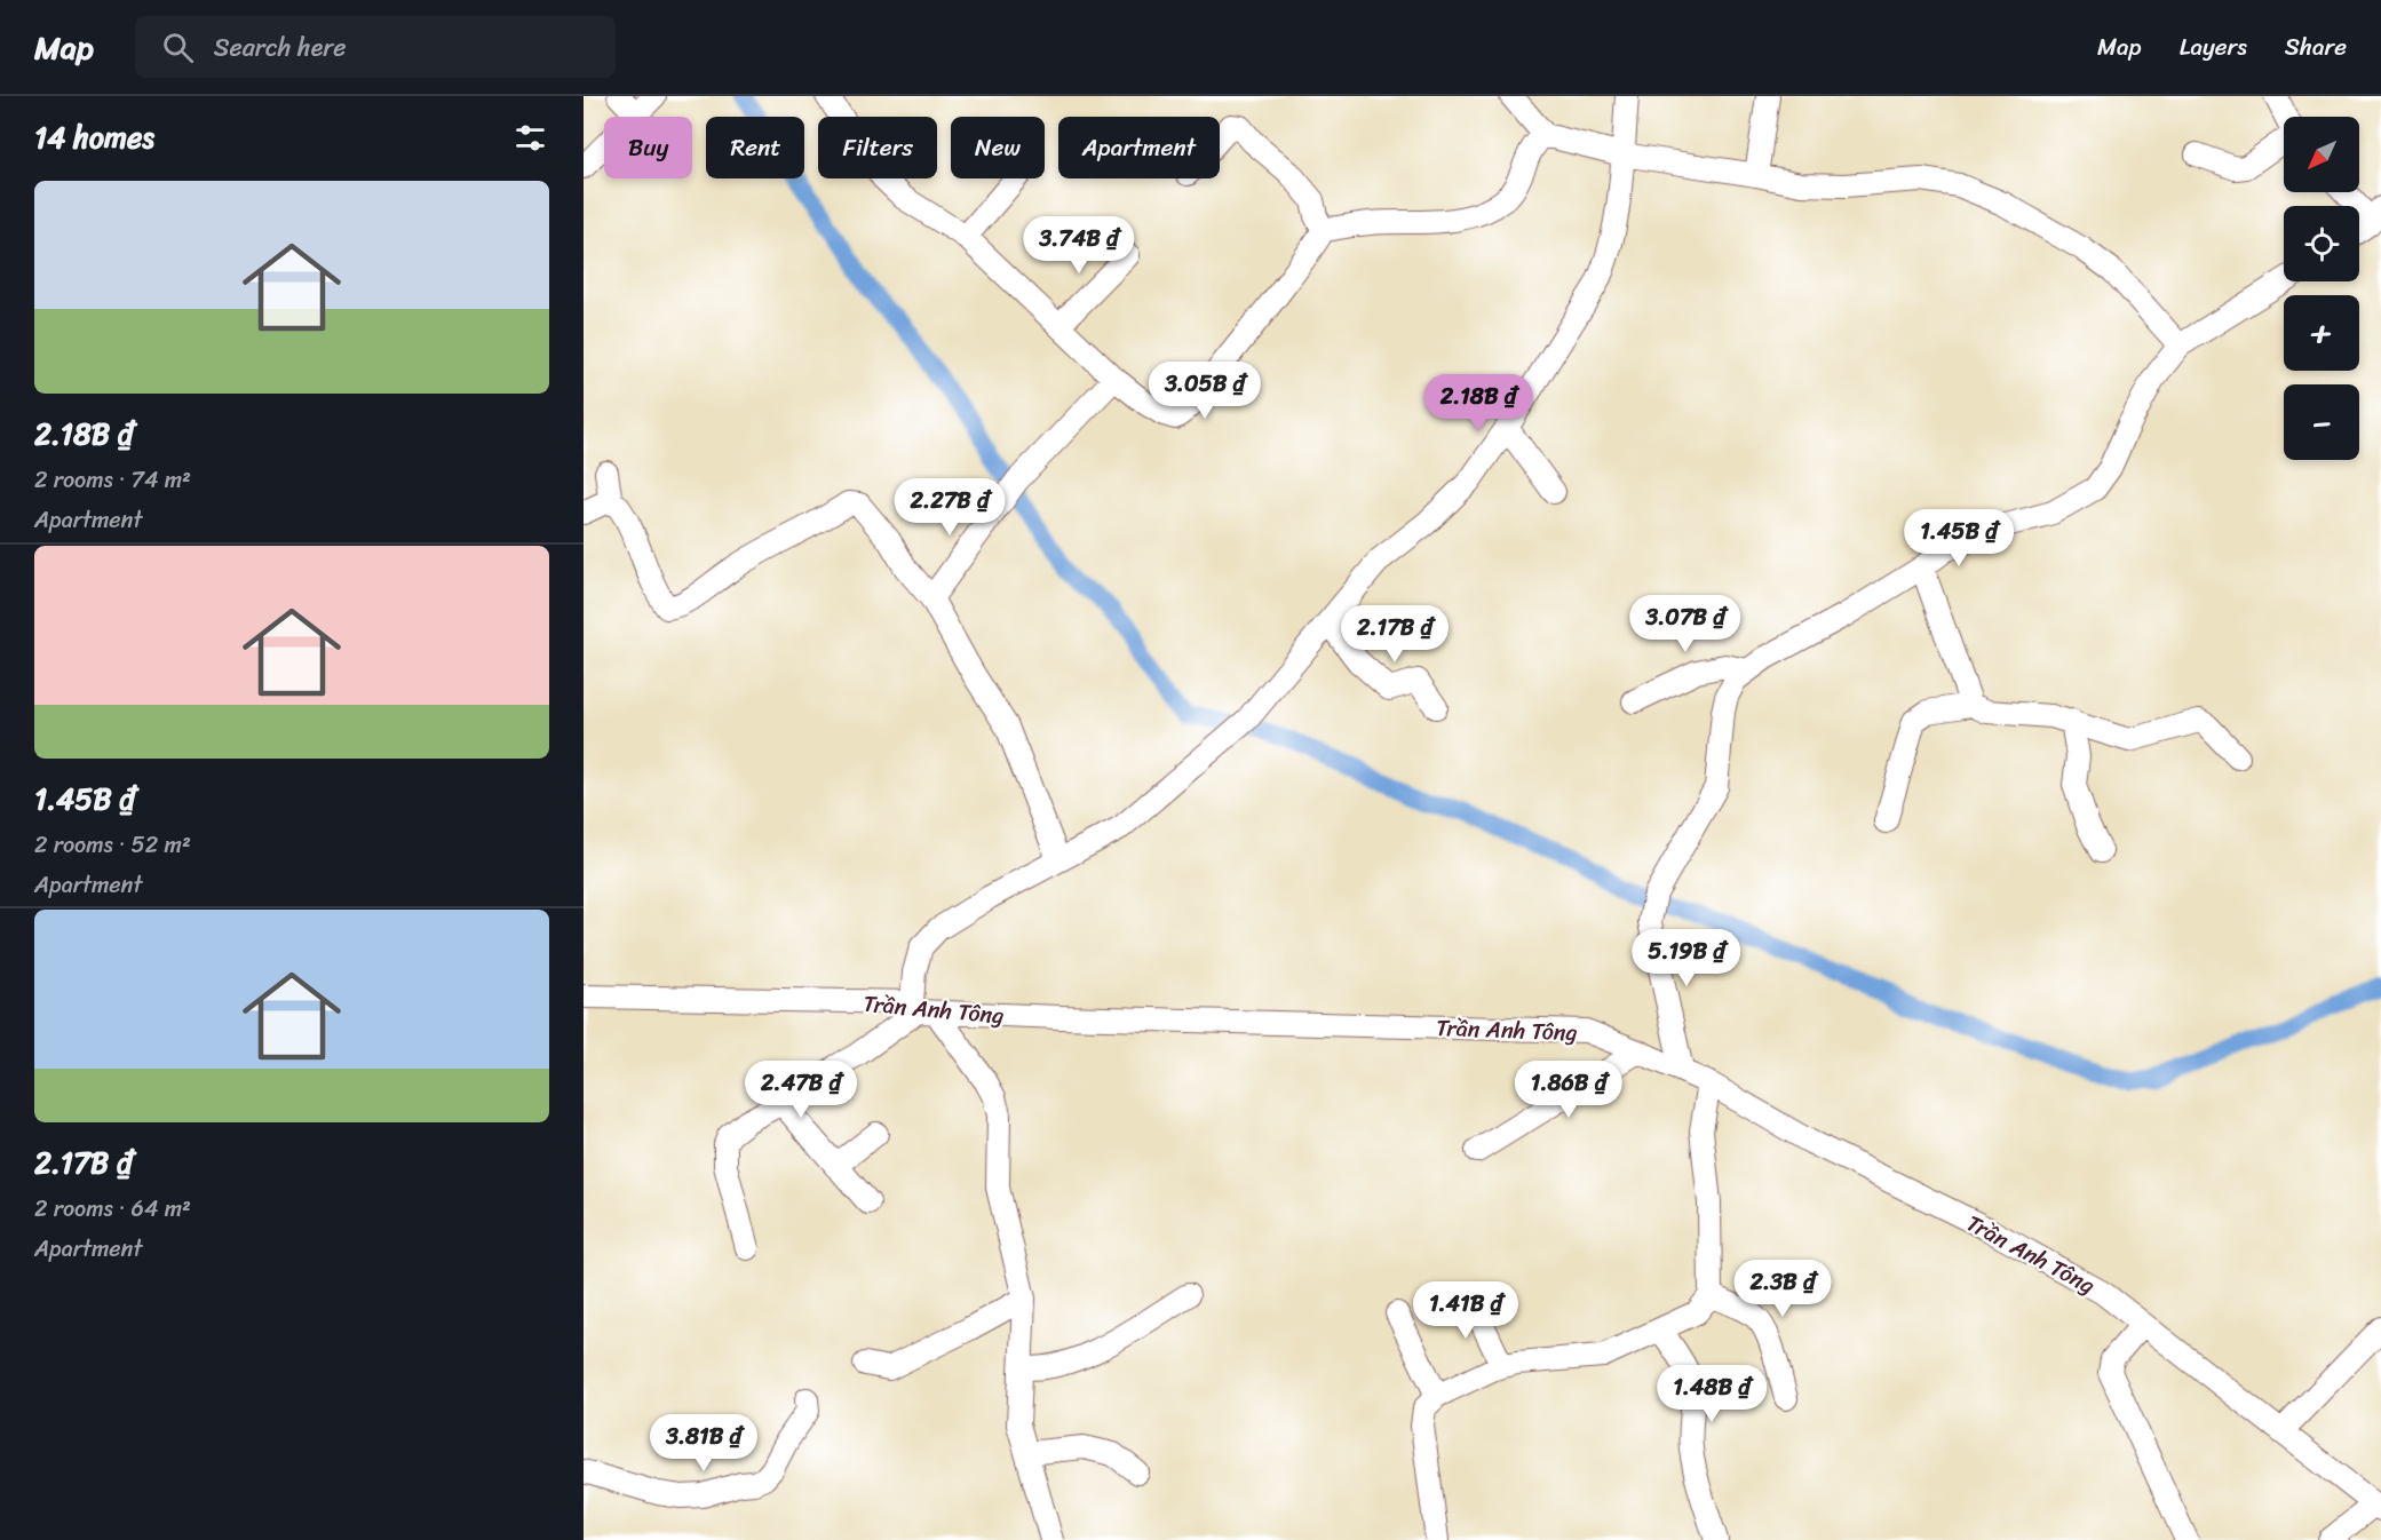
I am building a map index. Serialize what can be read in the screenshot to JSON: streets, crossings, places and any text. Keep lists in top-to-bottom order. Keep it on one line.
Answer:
{"streets":{"street":["Trần Anh Tông"]},"north":"bottom left","page":{"header":"Map","search":"Search here","nav":["Map","Layers","Share"],"heading":"14 homes","map_buttons":["+","−"],"chip":["Buy","Rent","Filters","New","Apartment"],"list":[{"name":"2.18B ₫","note":"2 rooms · 74 m² · Apartment"},{"name":"1.45B ₫","note":"2 rooms · 52 m² · Apartment"},{"name":"2.17B ₫","note":"2 rooms · 64 m² · Apartment"}],"price":["3.74B ₫","3.05B ₫","2.18B ₫","2.27B ₫","1.45B ₫","3.07B ₫","2.17B ₫","5.19B ₫","2.47B ₫","1.86B ₫","2.3B ₫","1.41B ₫","1.48B ₫","3.81B ₫"]}}
